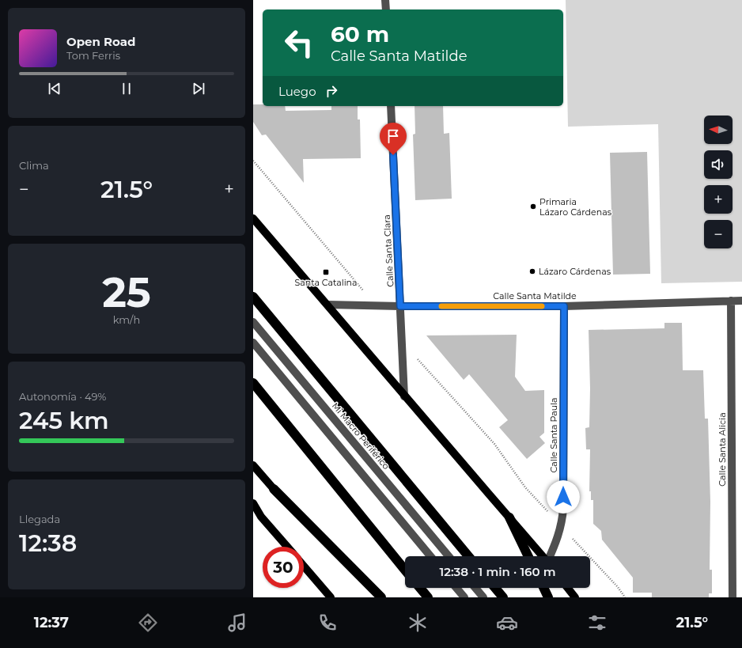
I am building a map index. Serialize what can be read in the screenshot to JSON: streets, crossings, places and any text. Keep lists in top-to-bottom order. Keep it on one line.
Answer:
{"streets":{"street":["Calle Santa Clara","Calle Santa Matilde","Calle Santa Paula","Mi Macro Periférico","Calle Santa Alicia"]},"crossings":[["Calle Santa Clara","Calle Santa Matilde"],["Calle Santa Matilde","Calle Santa Paula"],["Calle Santa Matilde","Calle Santa Alicia"]],"places":{"other":["Primaria Lázaro Cárdenas","Lázaro Cárdenas"],"transit":["Santa Catalina"]},"north":"left","page":{"turn":["60 m","Calle Santa Matilde"],"song":["Open Road","Tom Ferris"],"then":"Luego","map_buttons":["+","−"],"tile":["Clima",["25","km/h"],["Autonomía · 49%","245 km"],["Llegada","12:38"]],"heat":["−","21.5°","+"],"limit":"30","trip":"12:38 · 1 min · 160 m","tabs":["12:37","21.5°"]}}
